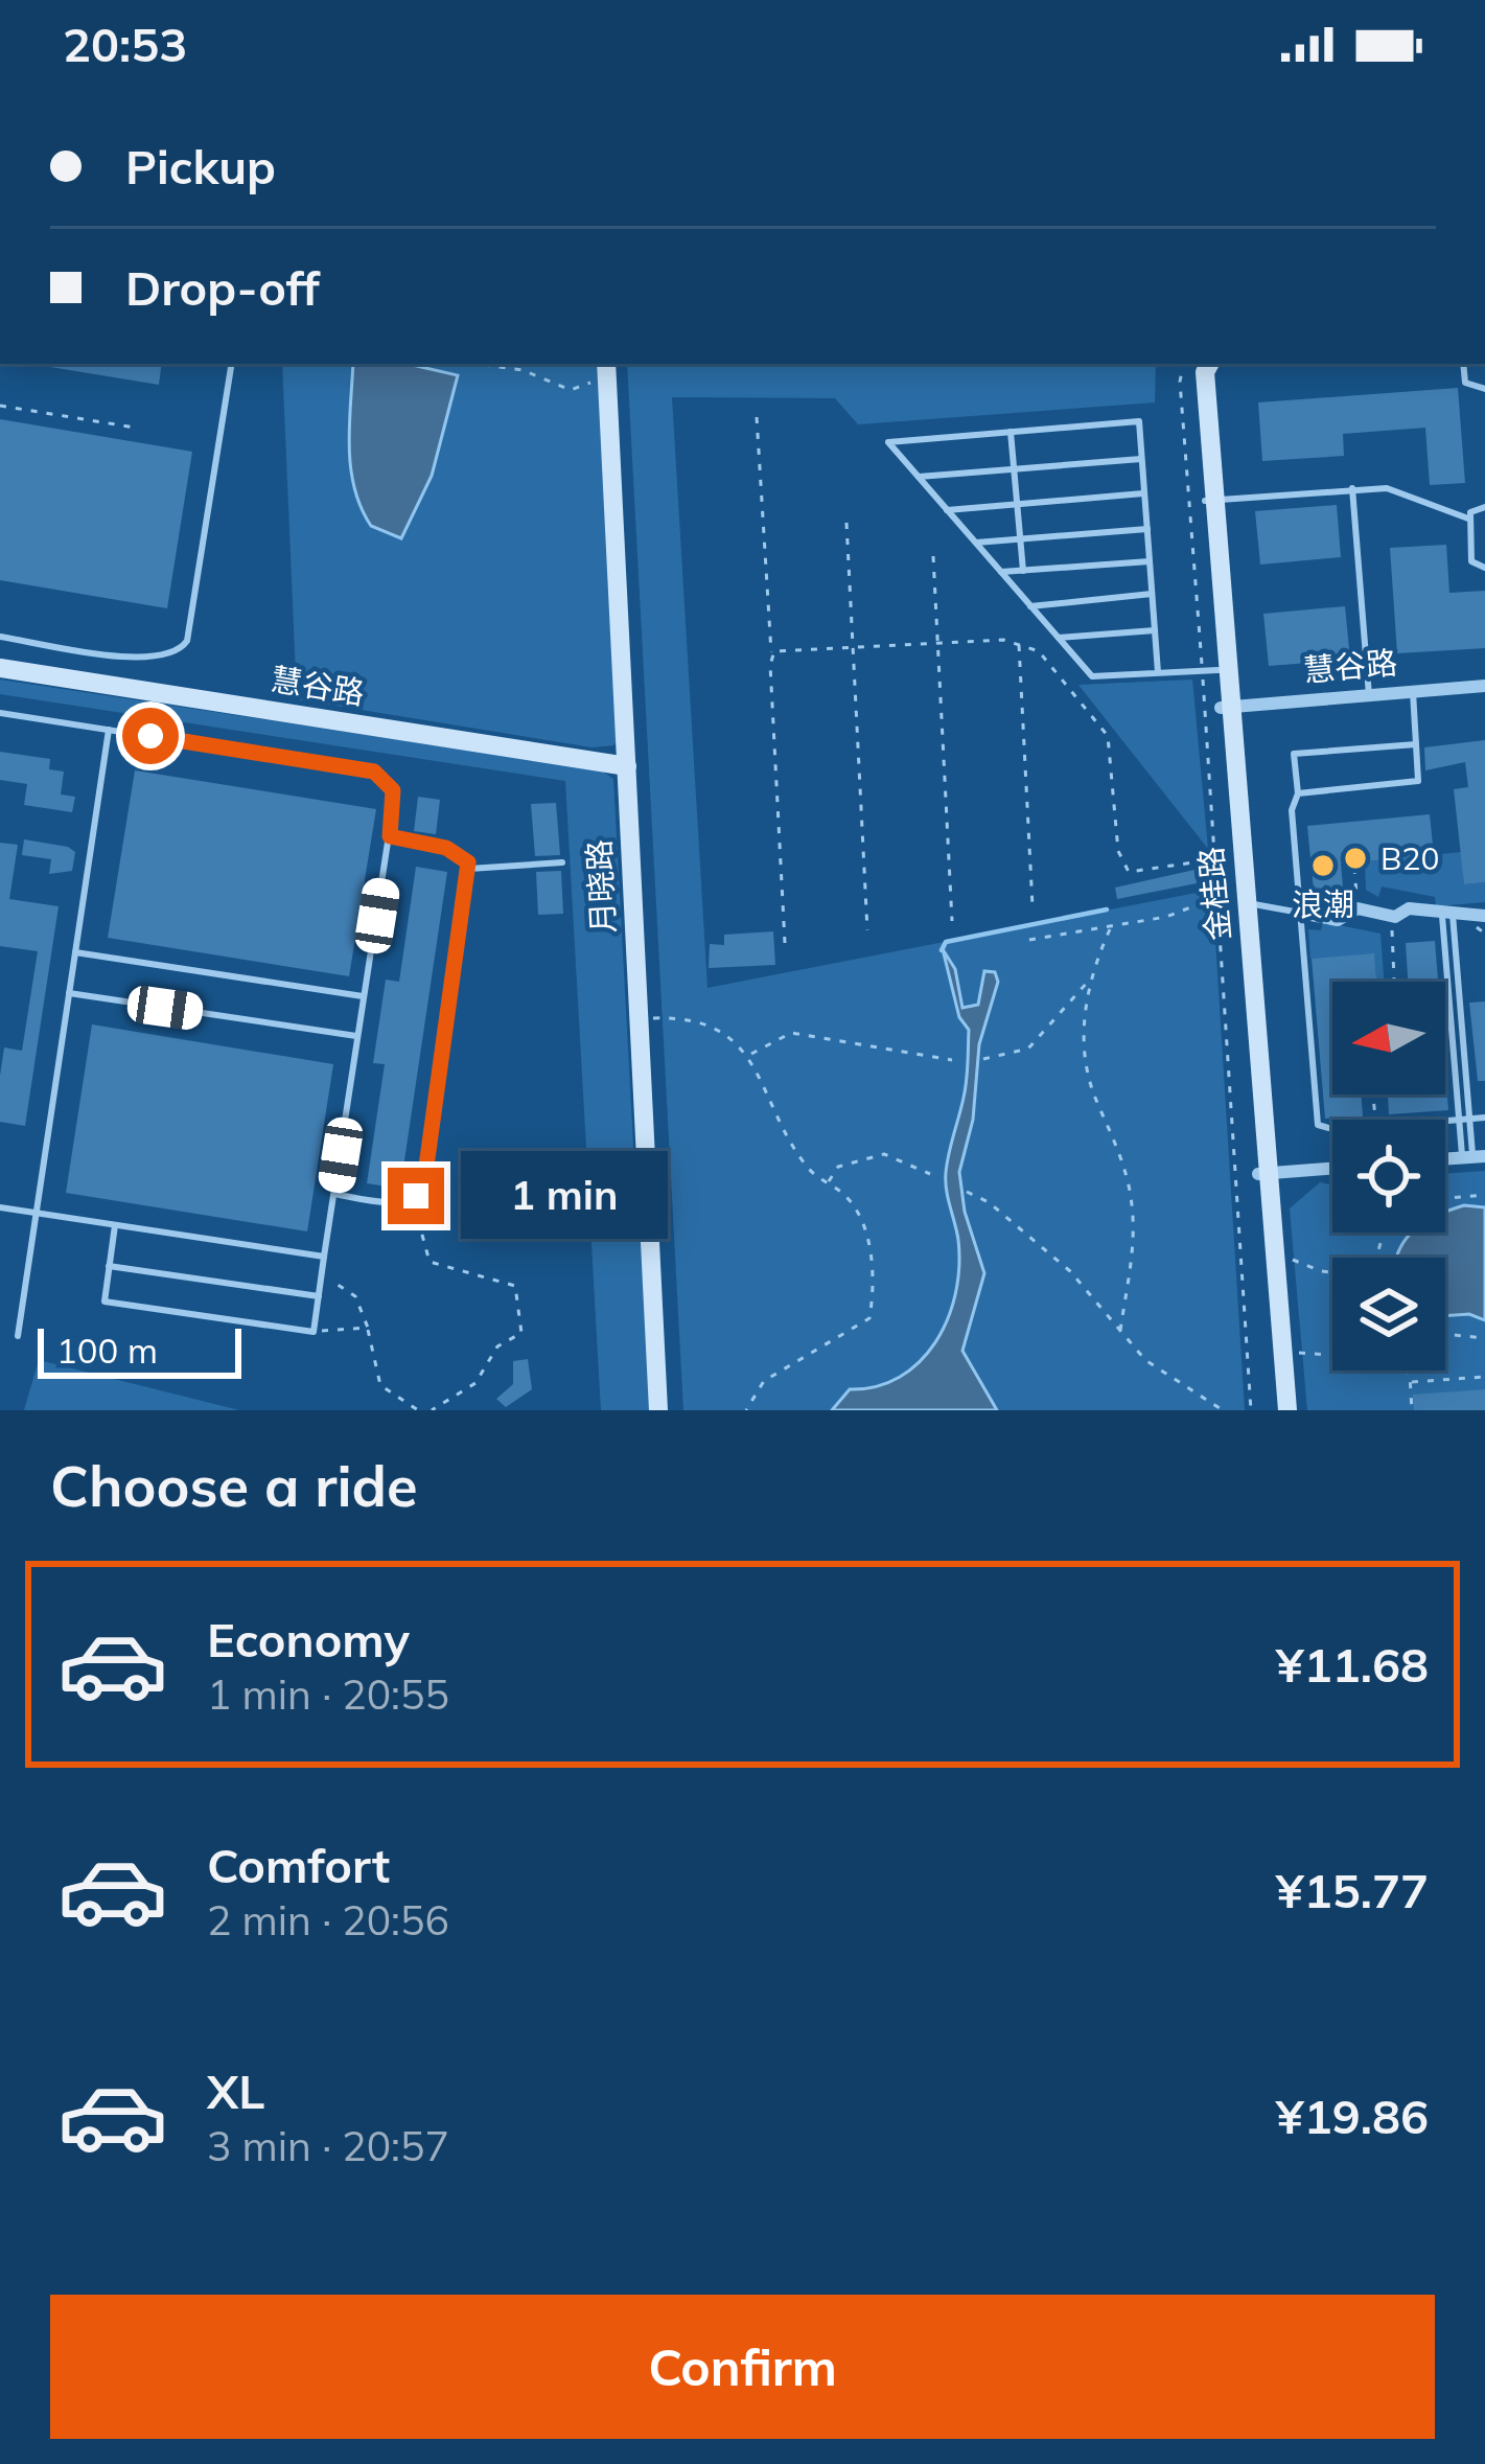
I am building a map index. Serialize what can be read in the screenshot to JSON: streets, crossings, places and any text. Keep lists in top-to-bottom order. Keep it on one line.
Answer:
{"streets":{"street":["慧谷路","月晓路","金桂路"]},"crossings":[["慧谷路","月晓路"],["慧谷路","金桂路"]],"places":["B20","浪潮"],"scale_bar":"100 m","north":"left","page":{"status":"20:53","banner":["Pickup","Drop-off"],"bubble":"1 min","scale":"100 m","heading":"Choose a ride","list":[{"name":"Economy","note":"1 min · 20:55","value":"¥11.68"},{"name":"Comfort","note":"2 min · 20:56","value":"¥15.77"},{"name":"XL","note":"3 min · 20:57","value":"¥19.86"}],"buttons":"Confirm"}}
